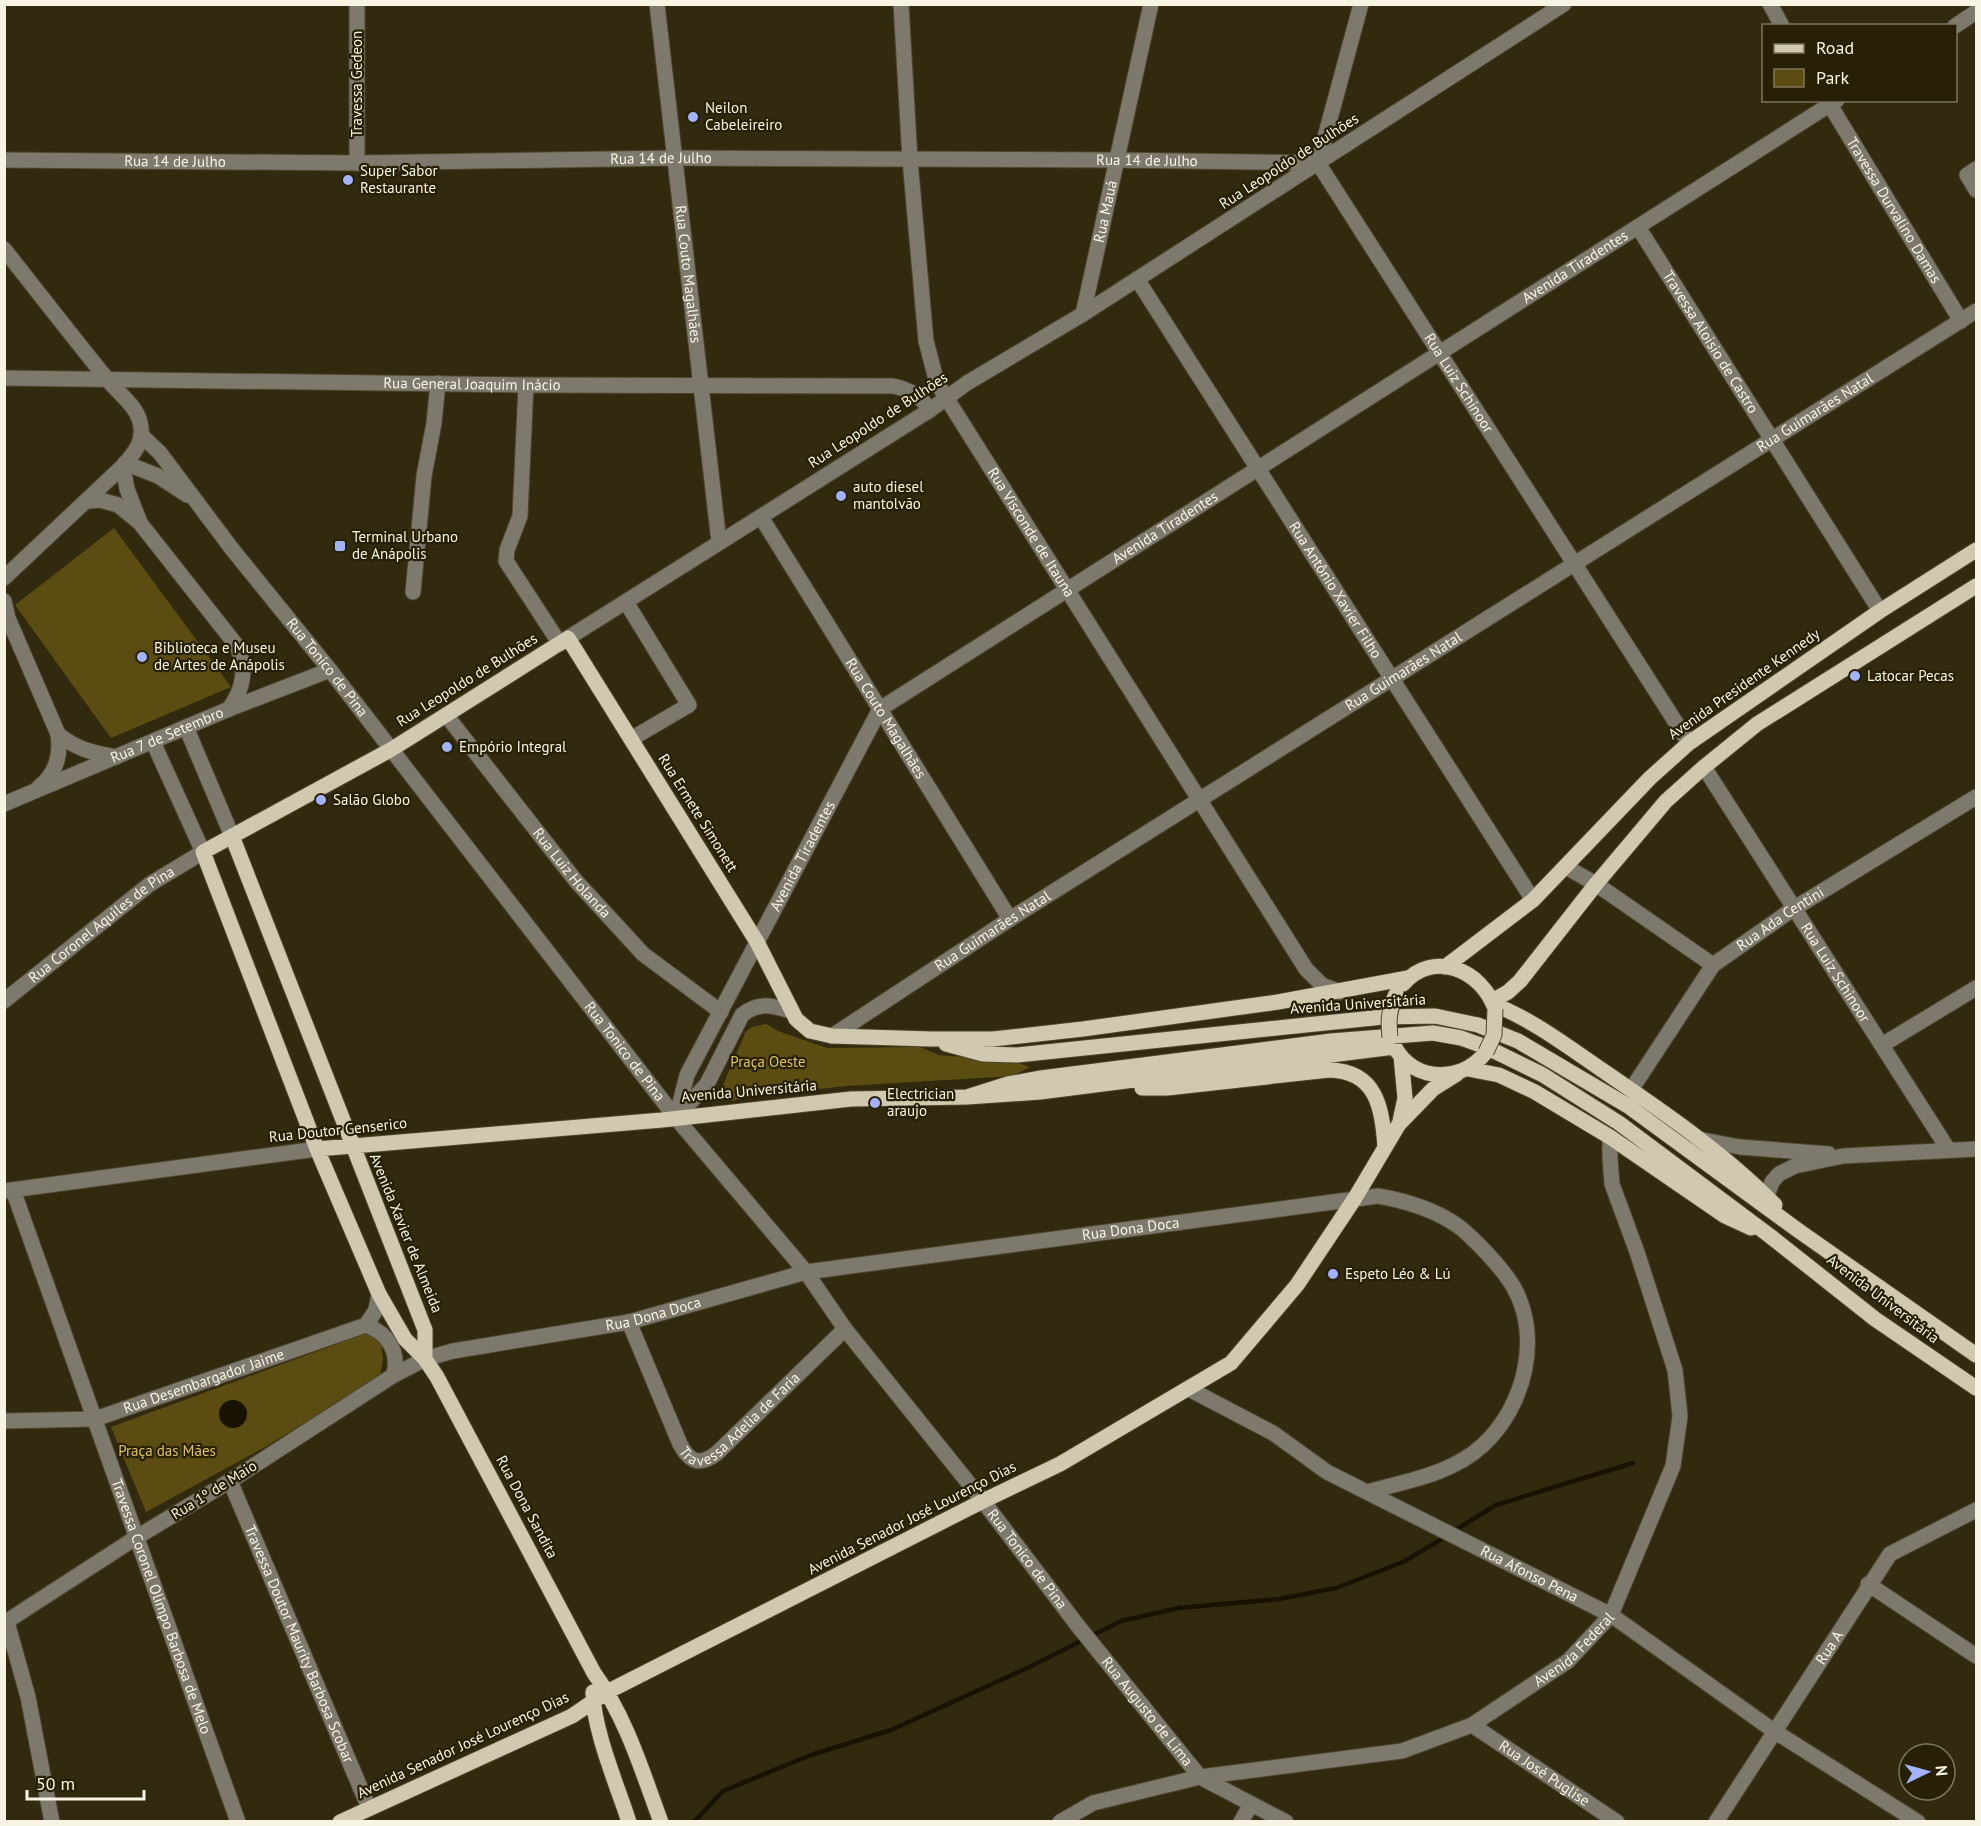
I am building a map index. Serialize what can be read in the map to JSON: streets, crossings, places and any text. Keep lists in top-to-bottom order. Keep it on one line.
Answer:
{"streets":{"main road":["Rua Leopoldo de Bulhões","Avenida Presidente Kennedy","Rua Ermete Simonett","Avenida Universitária","Rua Doutor Genserico","Avenida Xavier de Almeida","Rua Dona Sandita","Avenida Senador José Lourenço Dias"],"street":["Travessa Gedeon","Rua 14 de Julho","Travessa Durvalino Damas","Rua Mauá","Avenida Tiradentes","Rua Couto Magalhães","Travessa Aloisio de Castro","Rua General Joaquim Inácio","Rua Luiz Schinoor","Rua Guimarães Natal","Rua Visconde de Itauna","Rua Antônio Xavier Filho","Rua Tonico de Pina","Rua 7 de Setembro","Rua Luiz Holanda","Rua Ada Centini","Rua Coronel Aquiles de Pina","Rua Dona Doca","Rua Desembargador Jaime","Travessa Adelia de Faria","Rua 1º de Maio","Rua Afonso Pena","Travessa Coronel Olimpo Barbosa de Melo","Travessa Doutor Maurity Barbosa Scobar","Rua A","Avenida Federal","Rua Augusto de Lima","Rua José Puglise"]},"crossings":[["Travessa Gedeon","Rua 14 de Julho"],["Rua 14 de Julho","Rua Leopoldo de Bulhões"],["Rua 14 de Julho","Rua Mauá"],["Rua 14 de Julho","Rua Couto Magalhães"],["Rua 14 de Julho","Rua Luiz Schinoor"],["Rua 14 de Julho","Rua Visconde de Itauna"],["Rua Leopoldo de Bulhões","Rua Mauá"],["Rua Leopoldo de Bulhões","Rua Couto Magalhães"],["Rua Leopoldo de Bulhões","Rua General Joaquim Inácio"],["Rua Leopoldo de Bulhões","Rua Luiz Schinoor"],["Rua Leopoldo de Bulhões","Rua Visconde de Itauna"],["Rua Leopoldo de Bulhões","Rua Antônio Xavier Filho"],["Rua Leopoldo de Bulhões","Rua Tonico de Pina"],["Rua Leopoldo de Bulhões","Rua Ermete Simonett"],["Rua Leopoldo de Bulhões","Rua Luiz Holanda"],["Rua Leopoldo de Bulhões","Rua Coronel Aquiles de Pina"],["Rua Leopoldo de Bulhões","Avenida Xavier de Almeida"],["Travessa Durvalino Damas","Avenida Tiradentes"],["Travessa Durvalino Damas","Rua Guimarães Natal"],["Avenida Tiradentes","Rua Couto Magalhães"],["Avenida Tiradentes","Travessa Aloisio de Castro"],["Avenida Tiradentes","Rua Luiz Schinoor"],["Avenida Tiradentes","Rua Visconde de Itauna"],["Avenida Tiradentes","Rua Antônio Xavier Filho"],["Avenida Tiradentes","Rua Tonico de Pina"],["Avenida Tiradentes","Rua Ermete Simonett"],["Avenida Tiradentes","Rua Luiz Holanda"],["Avenida Tiradentes","Avenida Universitária"],["Avenida Tiradentes","Rua Doutor Genserico"],["Rua Couto Magalhães","Rua General Joaquim Inácio"],["Rua Couto Magalhães","Rua Guimarães Natal"],["Travessa Aloisio de Castro","Rua Guimarães Natal"],["Travessa Aloisio de Castro","Avenida Presidente Kennedy"],["Rua General Joaquim Inácio","Rua Ermete Simonett"],["Rua Luiz Schinoor","Rua Guimarães Natal"],["Rua Luiz Schinoor","Avenida Presidente Kennedy"],["Rua Luiz Schinoor","Rua Ada Centini"],["Rua Guimarães Natal","Rua Visconde de Itauna"],["Rua Guimarães Natal","Rua Antônio Xavier Filho"],["Rua Guimarães Natal","Avenida Universitária"],["Rua Visconde de Itauna","Avenida Universitária"],["Rua Antônio Xavier Filho","Avenida Presidente Kennedy"],["Rua Tonico de Pina","Rua 7 de Setembro"],["Rua Tonico de Pina","Avenida Universitária"],["Rua Tonico de Pina","Rua Doutor Genserico"],["Rua Tonico de Pina","Rua Dona Doca"],["Rua Tonico de Pina","Travessa Adelia de Faria"],["Rua Tonico de Pina","Avenida Senador José Lourenço Dias"],["Rua Tonico de Pina","Rua Augusto de Lima"],["Avenida Presidente Kennedy","Avenida Universitária"],["Avenida Presidente Kennedy","Avenida Senador José Lourenço Dias"],["Rua 7 de Setembro","Avenida Xavier de Almeida"],["Rua Ermete Simonett","Avenida Universitária"],["Rua Ada Centini","Avenida Universitária"],["Avenida Universitária","Rua Doutor Genserico"],["Avenida Universitária","Avenida Senador José Lourenço Dias"],["Avenida Universitária","Avenida Federal"],["Rua Doutor Genserico","Avenida Xavier de Almeida"],["Rua Doutor Genserico","Travessa Coronel Olimpo Barbosa de Melo"],["Rua Dona Doca","Avenida Xavier de Almeida"],["Rua Dona Doca","Travessa Adelia de Faria"],["Rua Dona Doca","Rua 1º de Maio"],["Rua Dona Doca","Rua Dona Sandita"],["Rua Dona Doca","Avenida Senador José Lourenço Dias"],["Rua Dona Doca","Rua Afonso Pena"],["Avenida Xavier de Almeida","Rua 1º de Maio"],["Avenida Xavier de Almeida","Rua Dona Sandita"],["Rua Desembargador Jaime","Travessa Coronel Olimpo Barbosa de Melo"],["Rua 1º de Maio","Rua Dona Sandita"],["Rua 1º de Maio","Travessa Coronel Olimpo Barbosa de Melo"],["Rua 1º de Maio","Travessa Doutor Maurity Barbosa Scobar"],["Rua Dona Sandita","Avenida Senador José Lourenço Dias"],["Avenida Senador José Lourenço Dias","Rua Afonso Pena"],["Avenida Senador José Lourenço Dias","Travessa Doutor Maurity Barbosa Scobar"],["Rua Afonso Pena","Rua A"],["Rua Afonso Pena","Avenida Federal"],["Avenida Federal","Rua Augusto de Lima"],["Avenida Federal","Rua José Puglise"]],"parks":["Praça Oeste","Praça das Mães"],"places":{"other":["Neilon Cabeleireiro","Super Sabor Restaurante","auto diesel mantolvão","Biblioteca e Museu de Artes de Anápolis","Latocar Pecas","Empório Integral","Salão Globo","Electrician araujo","Espeto Léo & Lú"],"transit":["Terminal Urbano de Anápolis"]},"legend":["Road","Park"],"scale_bar":"50 m","north":"right"}
